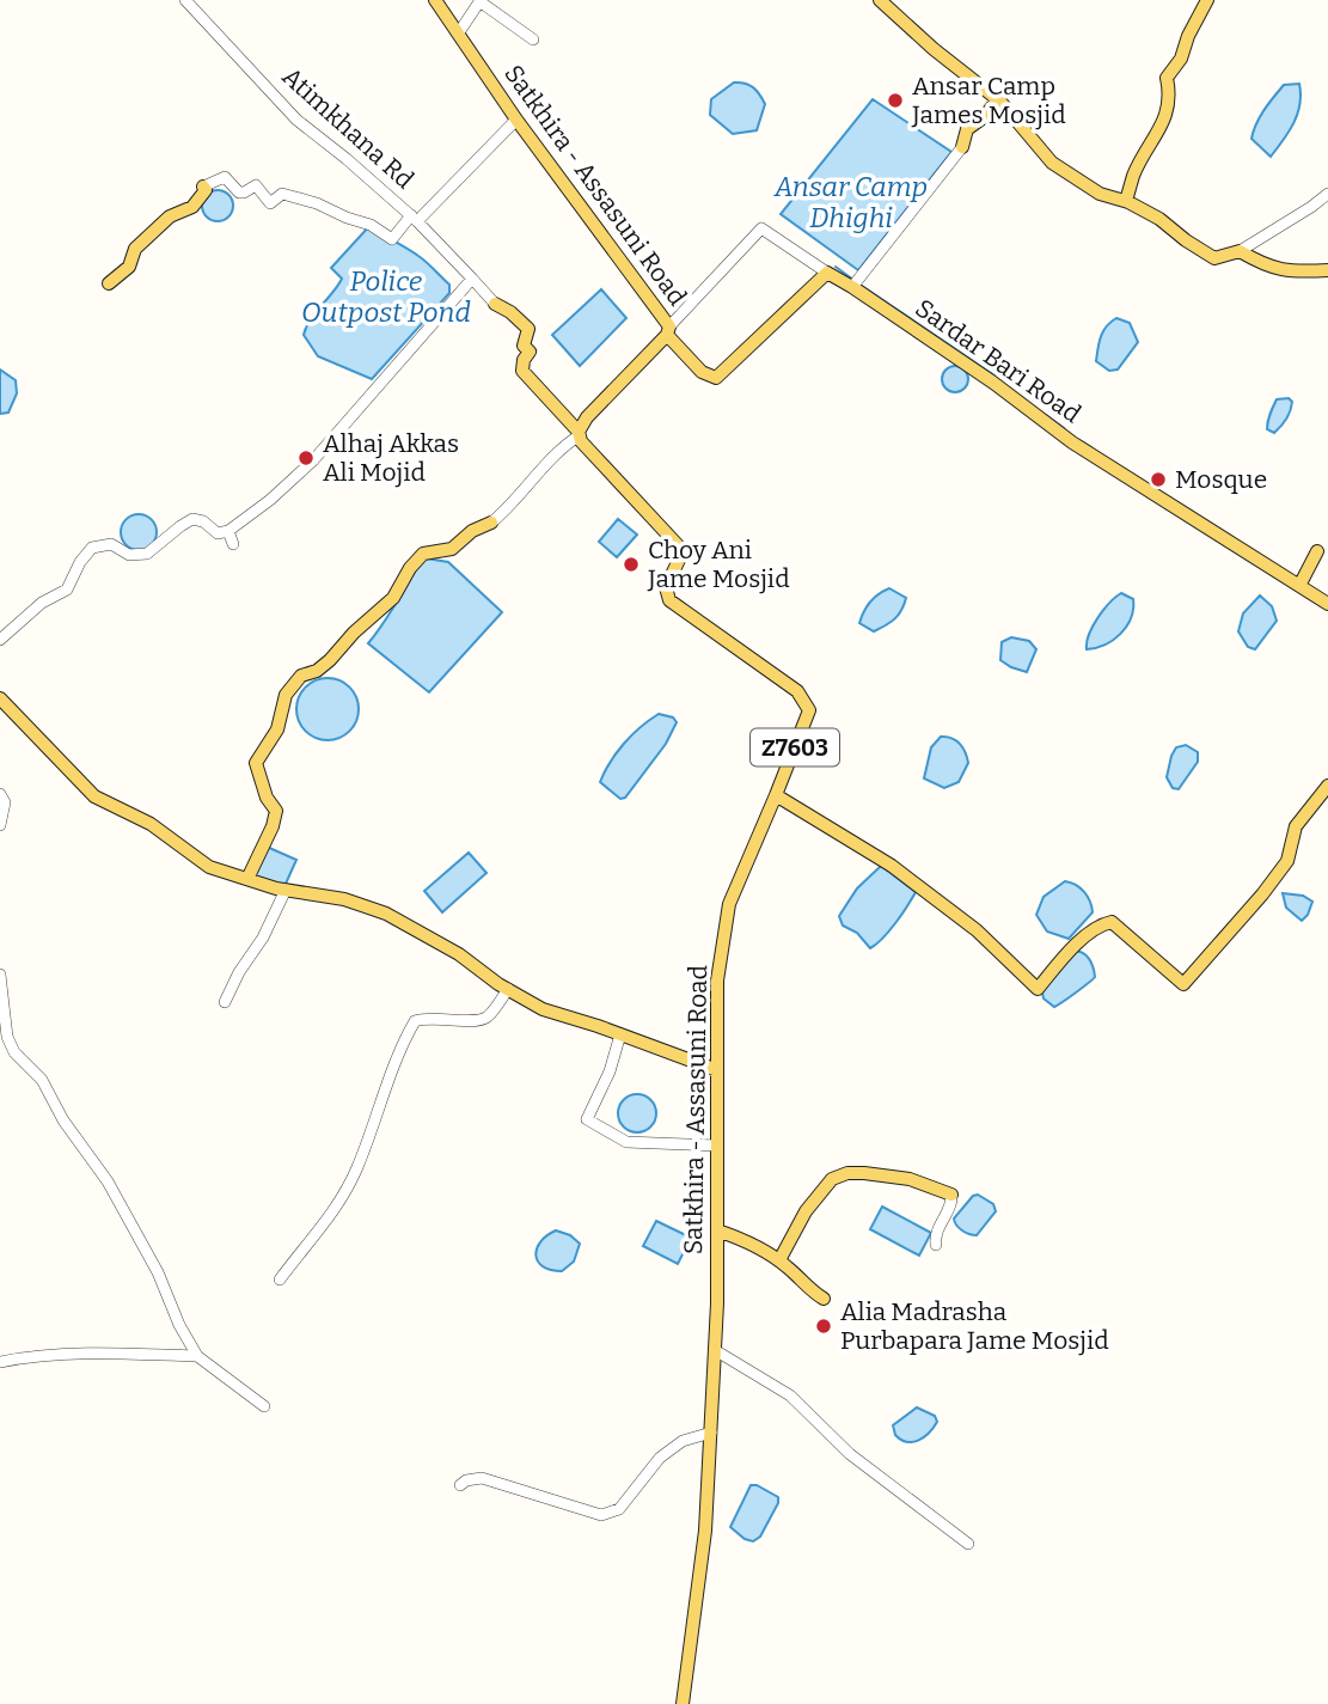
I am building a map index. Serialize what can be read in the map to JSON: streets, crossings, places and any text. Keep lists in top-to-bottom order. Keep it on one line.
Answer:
{"streets":{"main road":["Satkhira - Assasuni Road","Sardar Bari Road","Z7603"],"street":["Atimkhana Rd"]},"crossings":[["Atimkhana Rd","Satkhira - Assasuni Road"]],"water":["Ansar Camp Dhighi","Police Outpost Pond"],"places":["Ansar Camp James Mosjid","Alhaj Akkas Ali Mojid","Mosque","Choy Ani Jame Mosjid","Alia Madrasha Purbapara Jame Mosjid"]}
